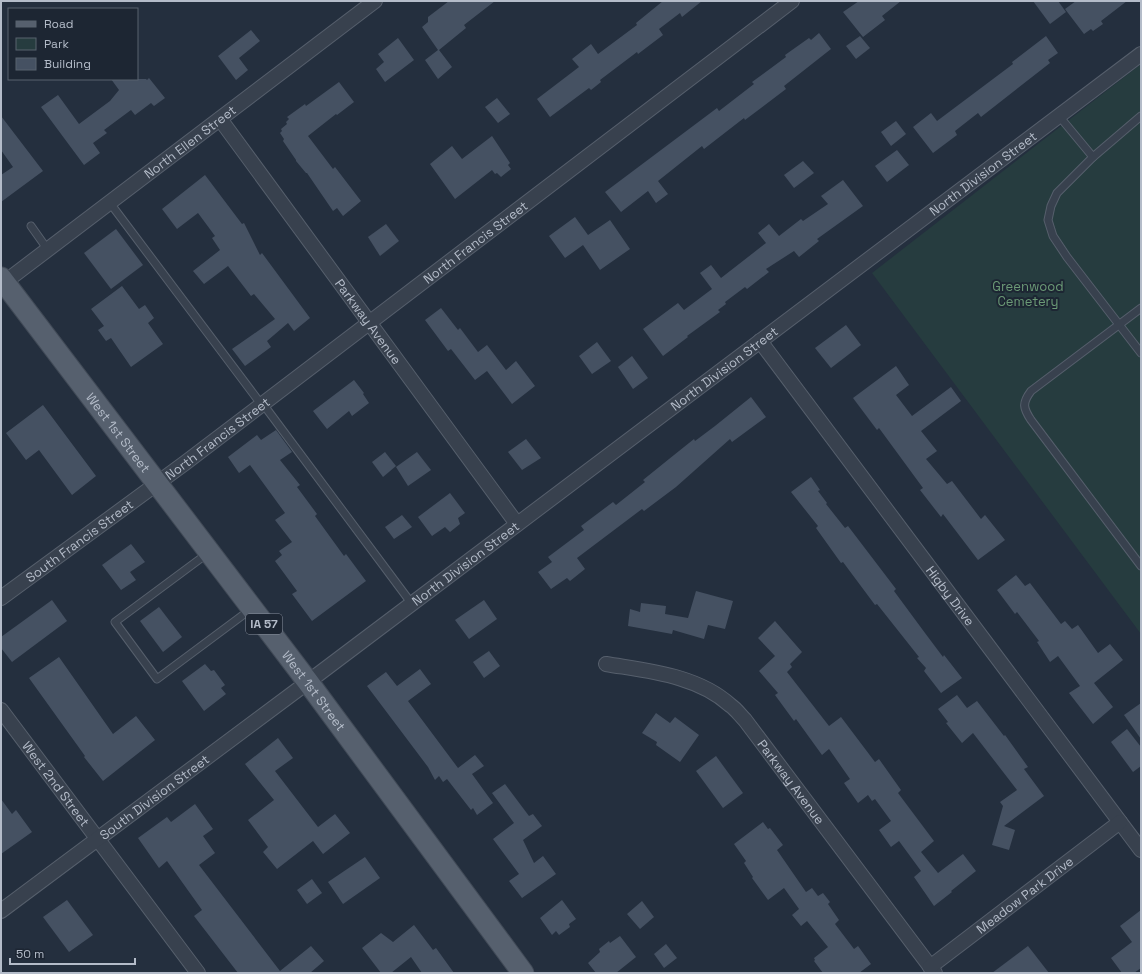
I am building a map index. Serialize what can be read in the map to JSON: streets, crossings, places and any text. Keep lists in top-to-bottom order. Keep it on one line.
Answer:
{"streets":{"main road":["West 1st Street","IA 57"],"street":["North Ellen Street","North Division Street","North Francis Street","Parkway Avenue","South Francis Street","Higby Drive","West 2nd Street","South Division Street","Meadow Park Drive"]},"crossings":[["North Ellen Street","Parkway Avenue"],["North Ellen Street","West 1st Street"],["North Division Street","Parkway Avenue"],["North Division Street","West 1st Street"],["North Division Street","Higby Drive"],["North Division Street","South Division Street"],["North Francis Street","Parkway Avenue"],["North Francis Street","West 1st Street"],["North Francis Street","South Francis Street"],["Parkway Avenue","Meadow Park Drive"],["West 1st Street","South Francis Street"],["West 1st Street","South Division Street"],["Higby Drive","Meadow Park Drive"],["West 2nd Street","South Division Street"]],"parks":["Greenwood Cemetery"],"legend":["Road","Park","Building"],"scale_bar":"50 m"}
